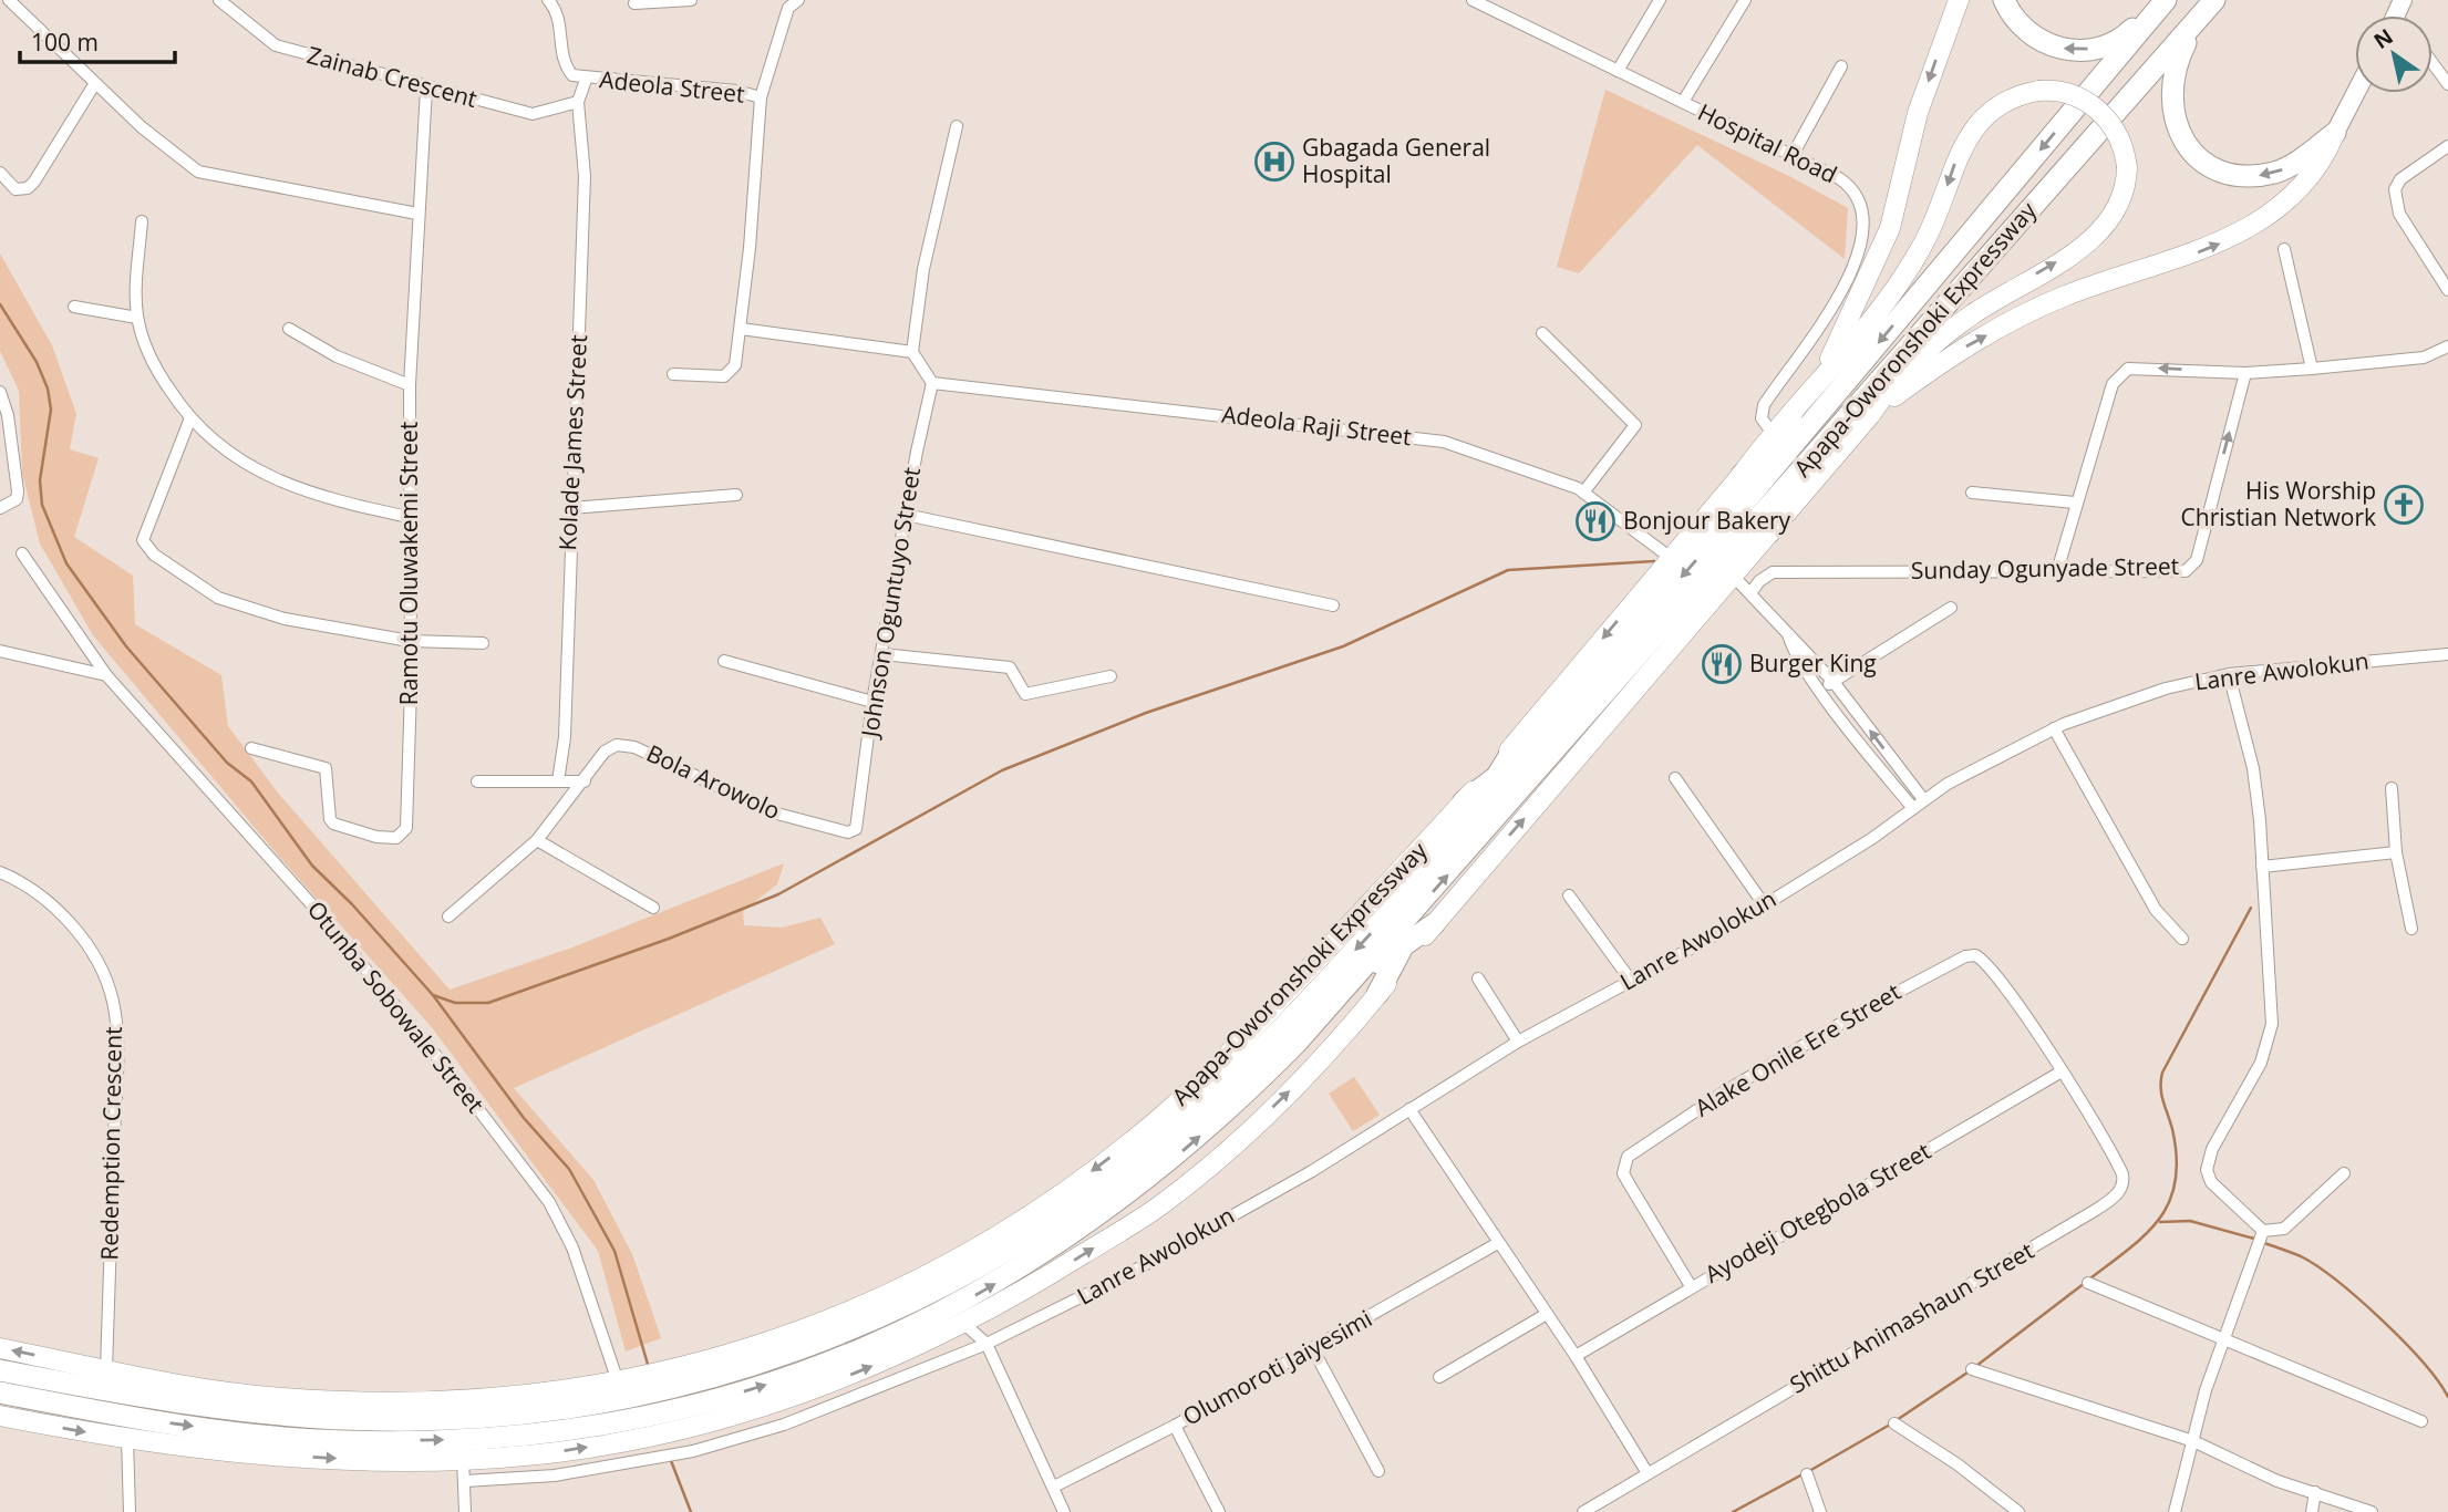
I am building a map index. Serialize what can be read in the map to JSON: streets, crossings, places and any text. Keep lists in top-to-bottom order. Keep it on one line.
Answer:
{"streets":{"highway":["Apapa-Oworonshoki Expressway"],"street":["Zainab Crescent","Adeola Street","Hospital Road","Adeola Raji Street","Kolade James Street","Ramotu Oluwakemi Street","Sunday Ogunyade Street","Johnson Oguntuyo Street","Lanre Awolokun","Bola Arowolo","Otunba Sobowale Street","Alake Onile Ere Street","Redemption Crescent","Ayodeji Otegbola Street","Shittu Animashaun Street","Olumoroti Jaiyesimi"]},"crossings":[["Zainab Crescent","Kolade James Street"],["Zainab Crescent","Ramotu Oluwakemi Street"],["Adeola Street","Kolade James Street"],["Apapa-Oworonshoki Expressway","Adeola Raji Street"],["Adeola Raji Street","Johnson Oguntuyo Street"],["Johnson Oguntuyo Street","Bola Arowolo"],["Alake Onile Ere Street","Ayodeji Otegbola Street"],["Alake Onile Ere Street","Shittu Animashaun Street"],["Ayodeji Otegbola Street","Shittu Animashaun Street"]],"one_way":["Sunday Ogunyade Street"],"places":{"hospital":["Gbagada General Hospital"],"church":["His Worship Christian Network"],"restaurant":["Bonjour Bakery","Burger King"]},"scale_bar":"100 m","north":"top left"}
